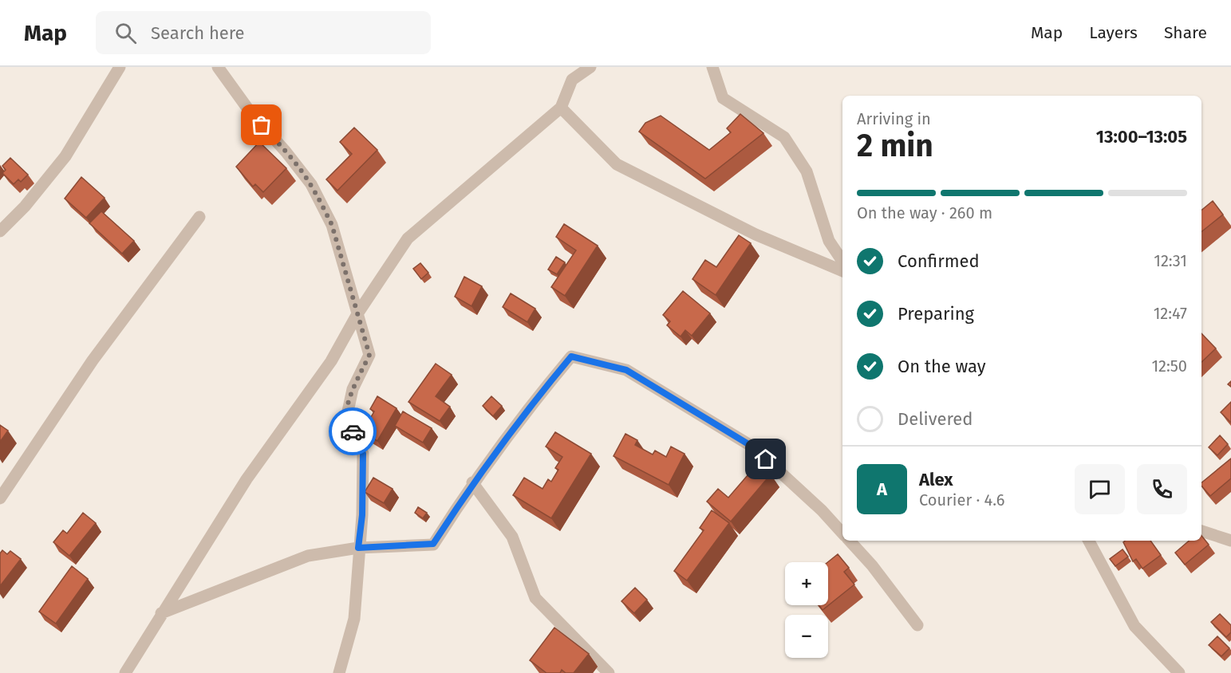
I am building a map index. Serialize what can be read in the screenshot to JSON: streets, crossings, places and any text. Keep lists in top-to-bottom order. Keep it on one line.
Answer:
{"page":{"header":"Map","search":"Search here","nav":["Map","Layers","Share"],"heading":["2 min","Arriving in","13:00–13:05"],"panel":["Alex","Courier · 4.6"],"bar":"On the way · 260 m","list":[["Confirmed","12:31"],["Preparing","12:47"],["On the way","12:50"],"Delivered"],"round":"A","map_buttons":["+","−"]}}
